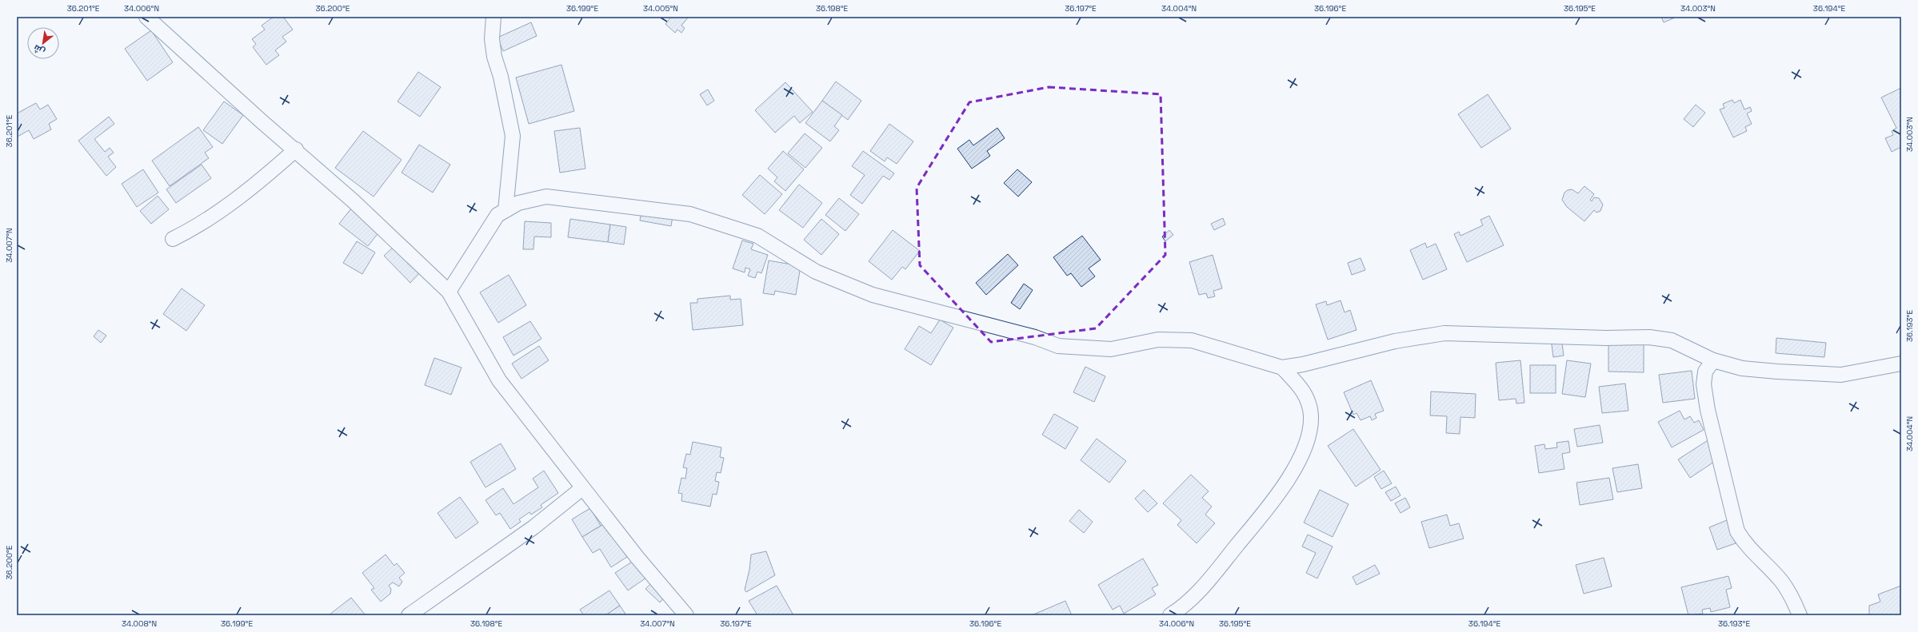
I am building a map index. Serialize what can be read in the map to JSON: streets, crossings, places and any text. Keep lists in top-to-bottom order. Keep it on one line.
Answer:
{"north":"bottom left","coordinates":["36.201°E","34.006°N","36.200°E","36.199°E","34.005°N","36.198°E","36.197°E","34.004°N","36.196°E","36.195°E","34.003°N","36.194°E","34.007°N","36.193°E","34.008°N"]}
